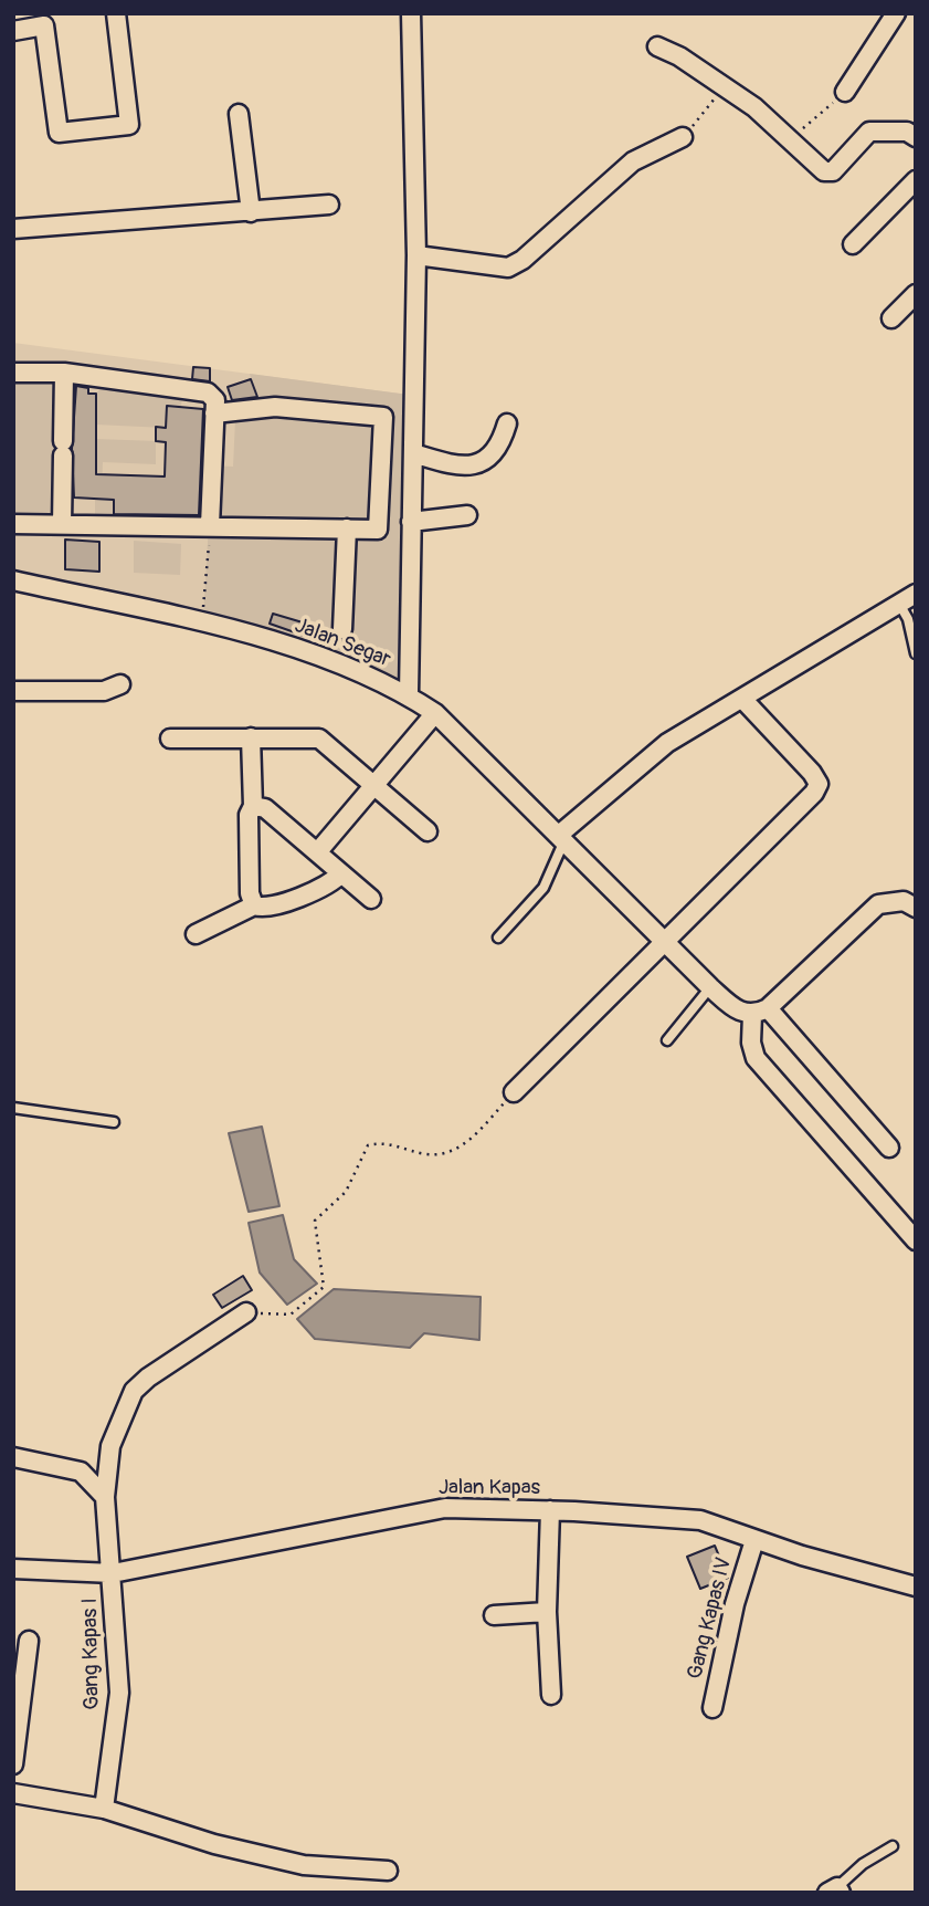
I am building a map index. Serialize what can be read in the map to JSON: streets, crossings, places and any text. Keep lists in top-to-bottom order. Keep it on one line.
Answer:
{"streets":{"street":["Jalan Segar","Jalan Kapas","Gang Kapas IV","Gang Kapas I"]},"crossings":[["Jalan Kapas","Gang Kapas IV"],["Jalan Kapas","Gang Kapas I"]]}
